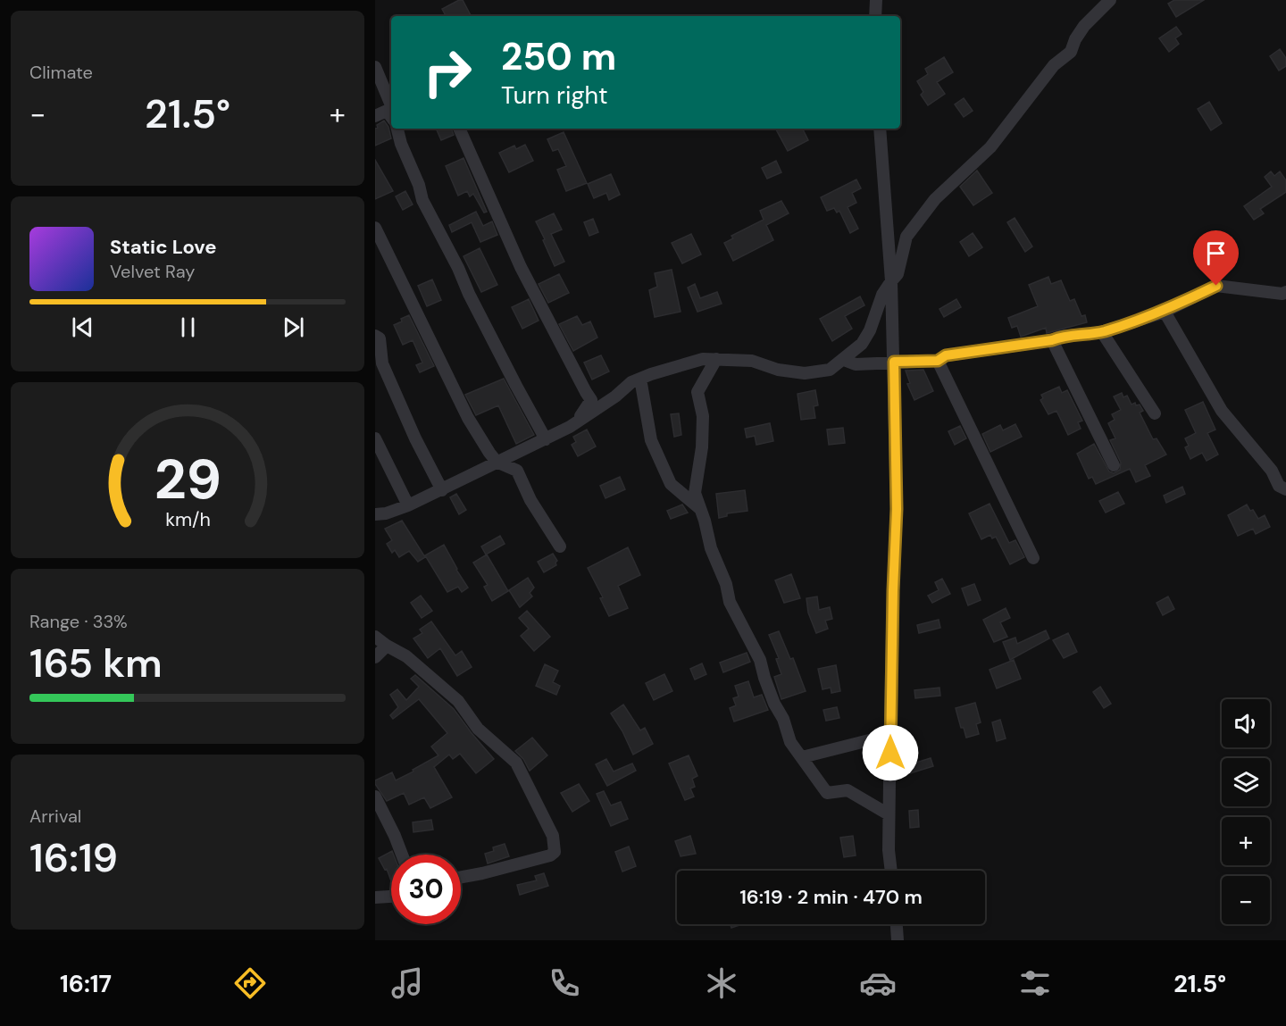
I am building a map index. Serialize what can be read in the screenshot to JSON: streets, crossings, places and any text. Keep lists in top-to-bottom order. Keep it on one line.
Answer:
{"page":{"tile":["Climate",["Range · 33%","165 km"],["Arrival","16:19"]],"turn":["250 m","Turn right"],"heat":["−","21.5°","+"],"song":["Static Love","Velvet Ray"],"map_buttons":["+","−"],"limit":"30","trip":"16:19 · 2 min · 470 m","tabs":["16:17","21.5°"],"gauge":["29","km/h"]}}
